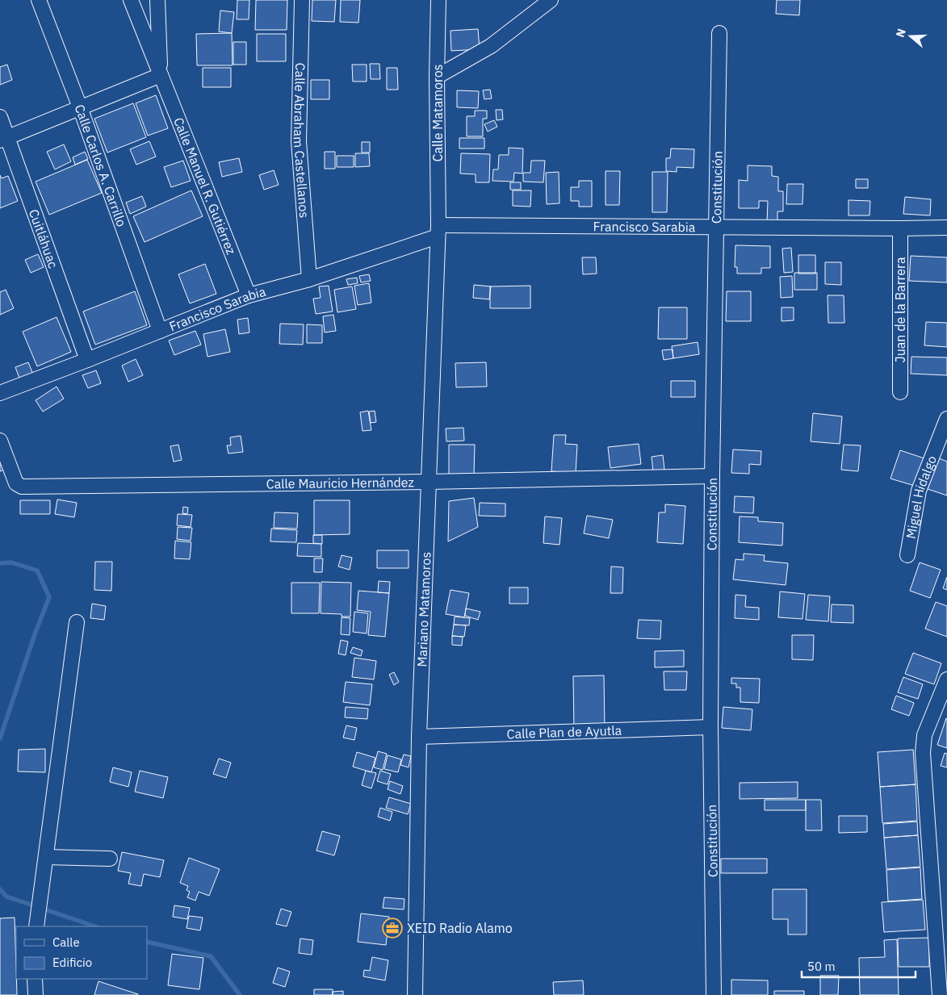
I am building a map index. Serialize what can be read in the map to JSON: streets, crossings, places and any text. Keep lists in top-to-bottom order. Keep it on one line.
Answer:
{"streets":{"street":["Calle Matamoros","Calle Abraham Castellanos","Calle Carlos A. Carrillo","Calle Manuel R. Gutiérrez","Constitución","Francisco Sarabia","Cuitláhuac","Juan de la Barrera","Calle Mauricio Hernández","Miguel Hidalgo","Mariano Matamoros","Calle Plan de Ayutla"]},"crossings":[["Calle Matamoros","Francisco Sarabia"],["Calle Matamoros","Mariano Matamoros"],["Calle Abraham Castellanos","Francisco Sarabia"],["Calle Carlos A. Carrillo","Francisco Sarabia"],["Calle Manuel R. Gutiérrez","Francisco Sarabia"],["Constitución","Francisco Sarabia"],["Constitución","Calle Mauricio Hernández"],["Constitución","Calle Plan de Ayutla"],["Francisco Sarabia","Cuitláhuac"],["Francisco Sarabia","Juan de la Barrera"],["Francisco Sarabia","Mariano Matamoros"],["Calle Mauricio Hernández","Mariano Matamoros"],["Mariano Matamoros","Calle Plan de Ayutla"]],"places":{"office":["XEID Radio Alamo"]},"legend":["Calle","Edificio"],"scale_bar":"50 m","north":"left"}
